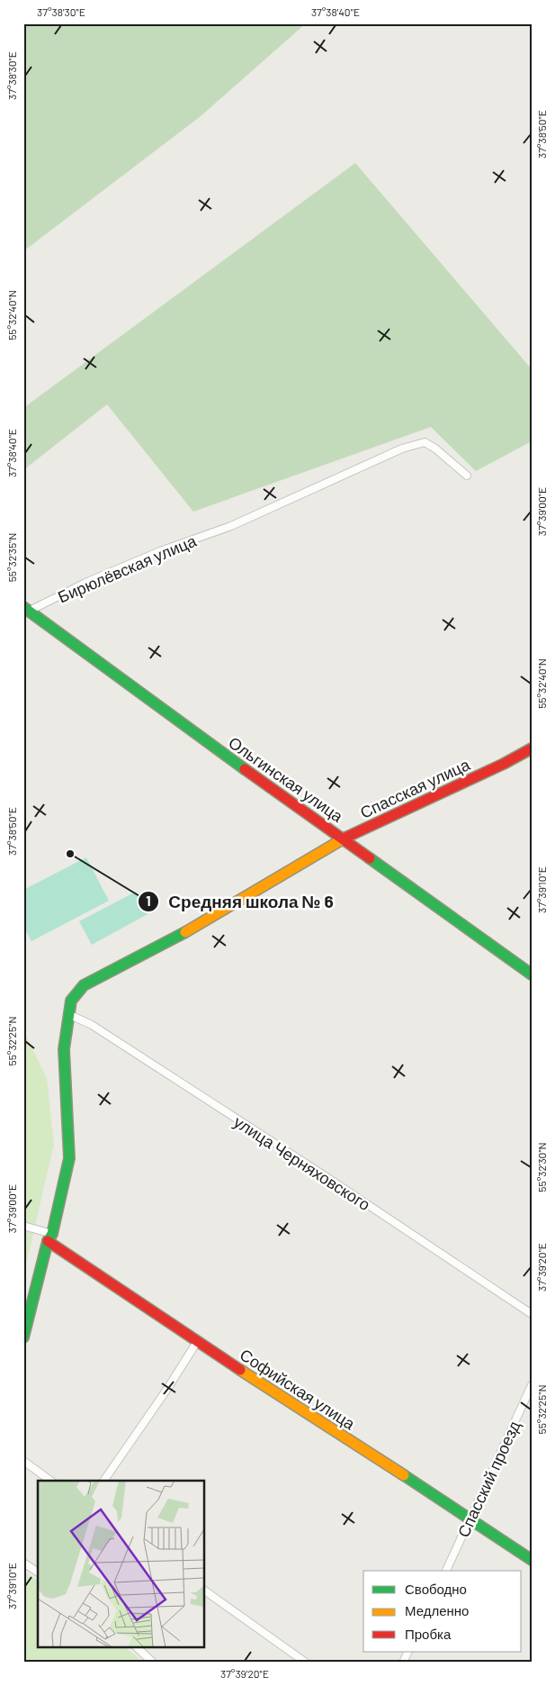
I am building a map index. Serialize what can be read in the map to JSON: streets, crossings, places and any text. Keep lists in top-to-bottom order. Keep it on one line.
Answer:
{"streets":{"street":["Бирюлёвская улица","Ольгинская улица","Спасская улица","улица Черняховского","Софийская улица","Спасский проезд"]},"crossings":[["Бирюлёвская улица","Ольгинская улица"],["Ольгинская улица","Спасская улица"],["Спасская улица","улица Черняховского"],["Спасская улица","Софийская улица"],["Софийская улица","Спасский проезд"]],"places":["Средняя школа № 6"],"legend":["Свободно","Медленно","Пробка"],"coordinates":["37°38'30\"E","37°38'40\"E","37°38'50\"E","55°32'40\"N","37°39'00\"E","55°32'35\"N","37°39'10\"E","55°32'25\"N","55°32'30\"N","37°39'20\"E"]}
